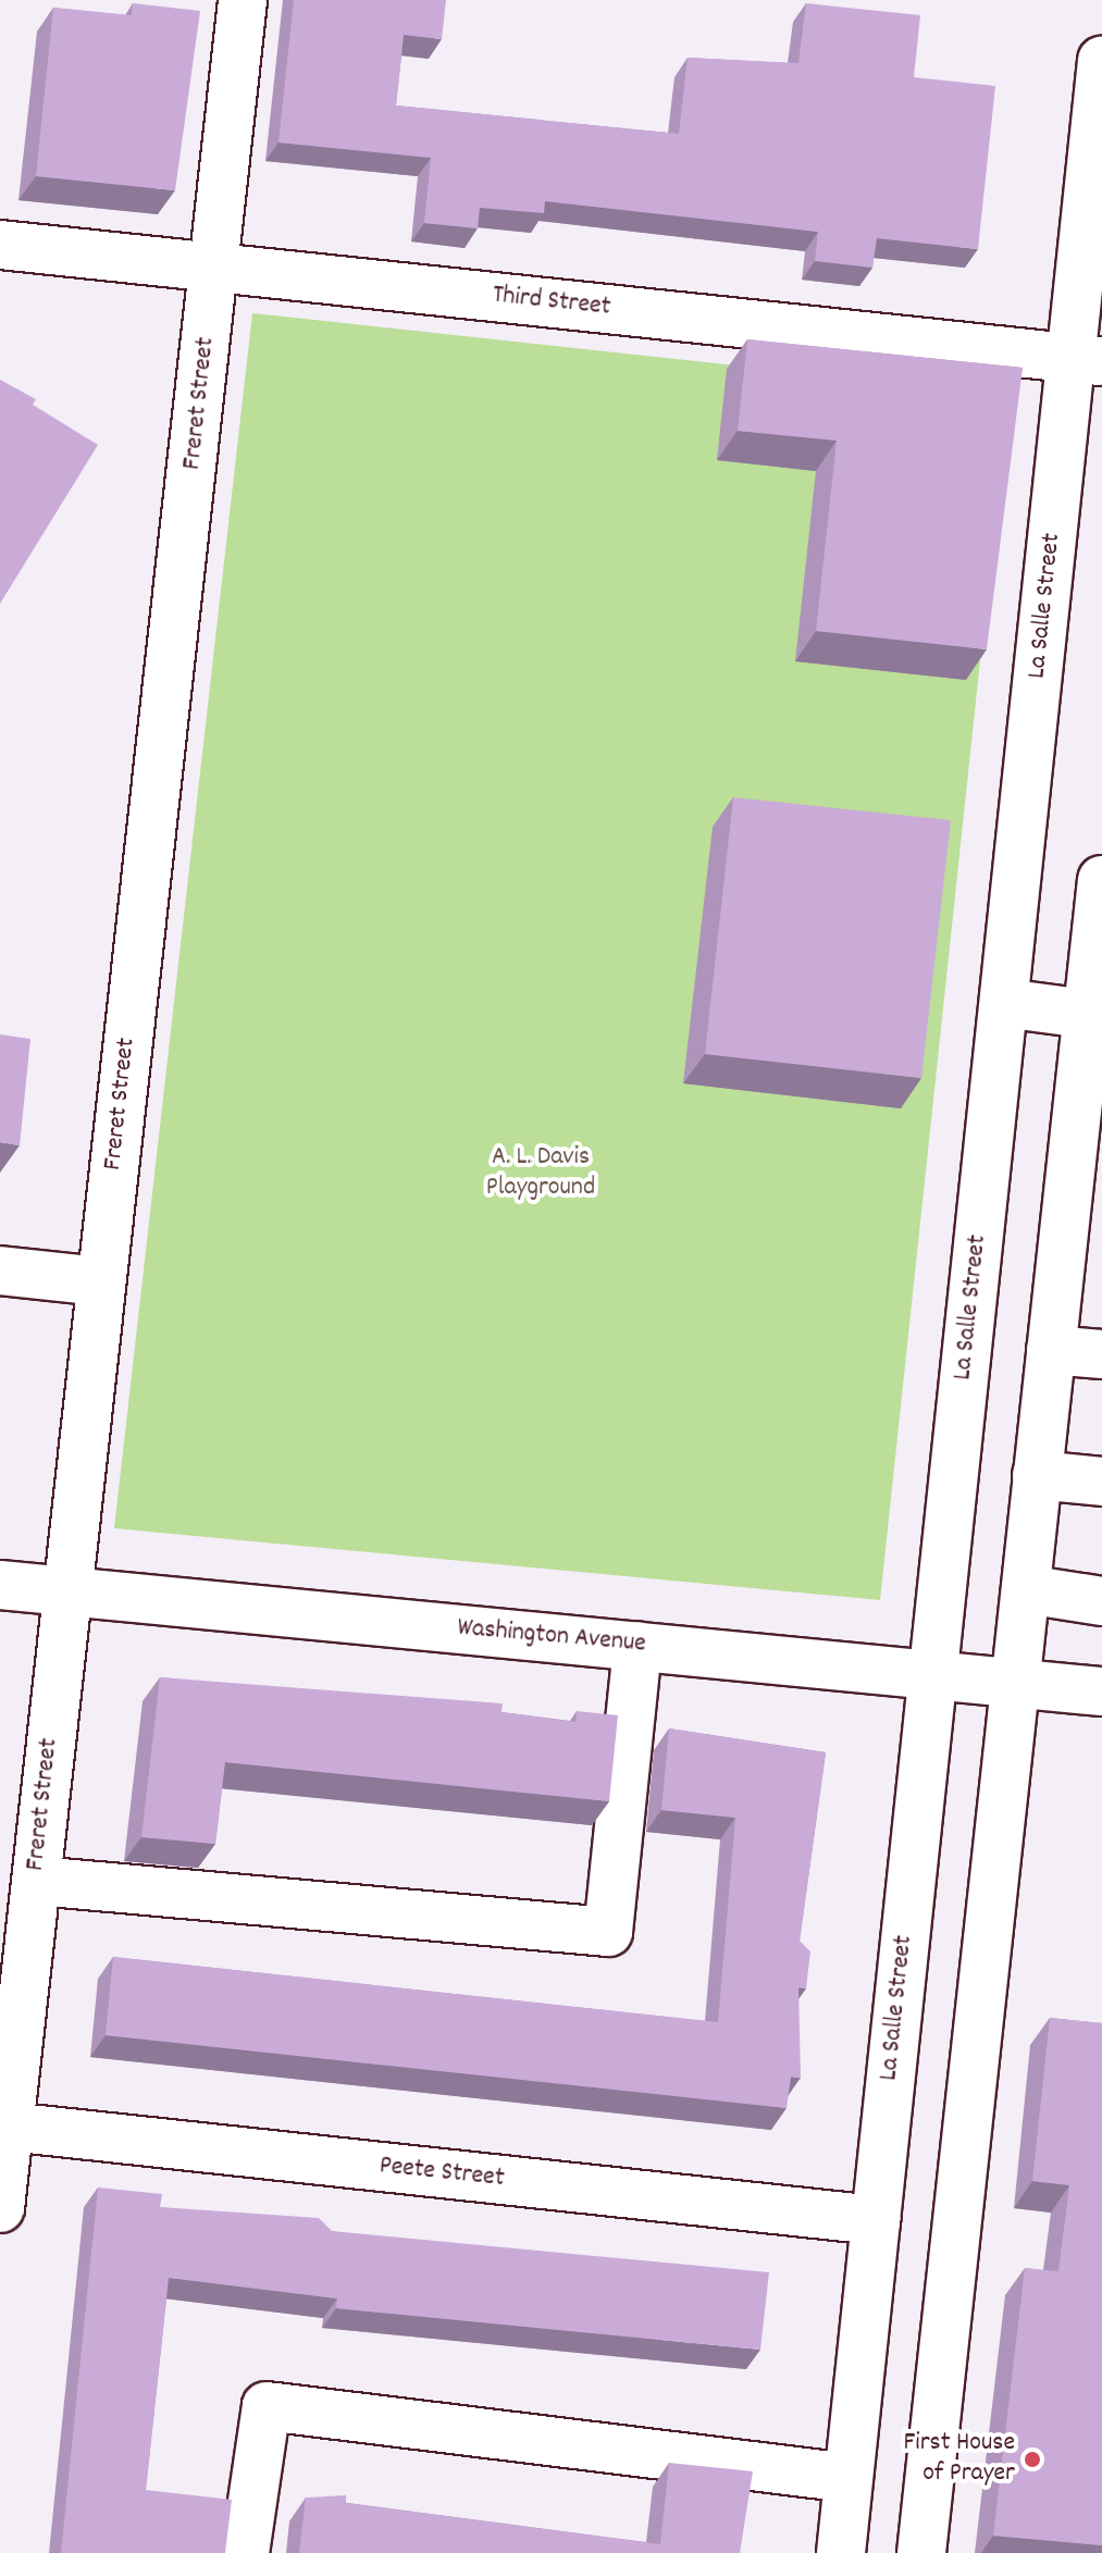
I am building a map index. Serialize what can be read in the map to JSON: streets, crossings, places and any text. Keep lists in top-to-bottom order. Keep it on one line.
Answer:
{"streets":{"street":["Third Street","Freret Street","La Salle Street","Washington Avenue","Peete Street"]},"crossings":[["Third Street","Freret Street"],["Third Street","La Salle Street"],["Freret Street","Washington Avenue"],["Freret Street","Peete Street"],["La Salle Street","Washington Avenue"],["La Salle Street","Peete Street"]],"parks":["A. L. Davis Playground"],"places":["First House of Prayer"]}
